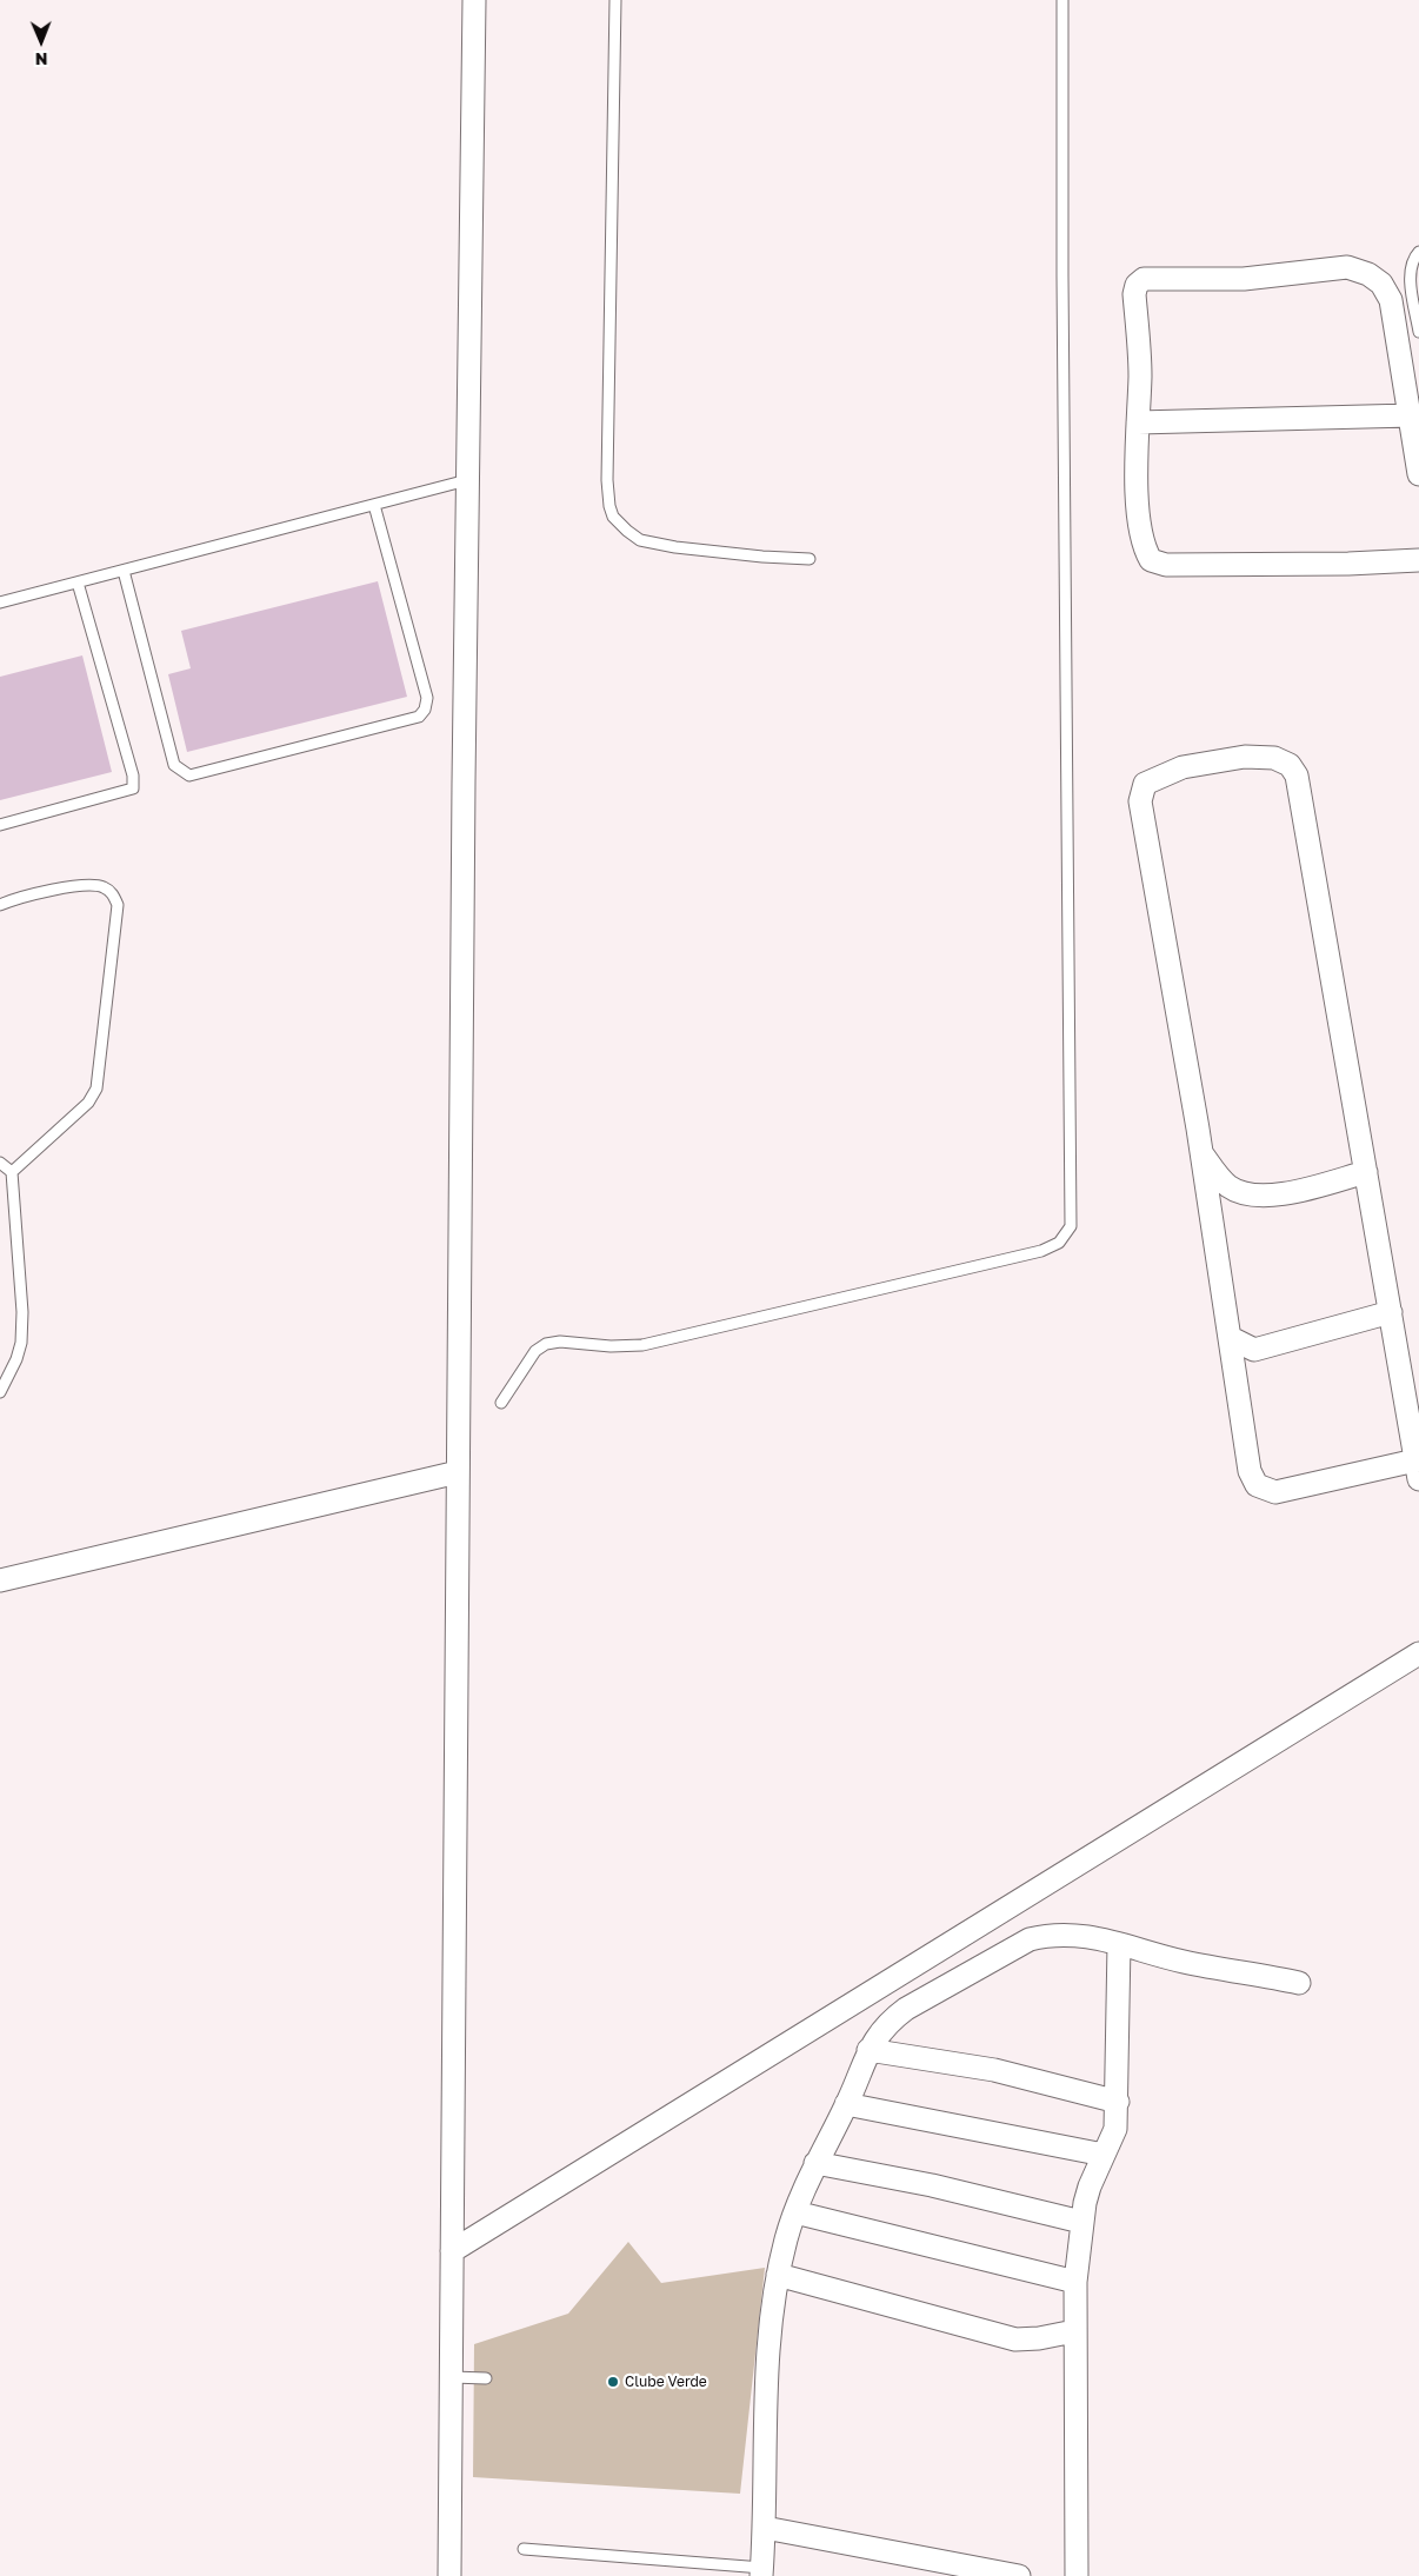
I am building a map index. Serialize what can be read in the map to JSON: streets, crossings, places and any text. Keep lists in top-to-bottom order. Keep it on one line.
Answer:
{"places":["Clube Verde"],"north":"bottom"}
